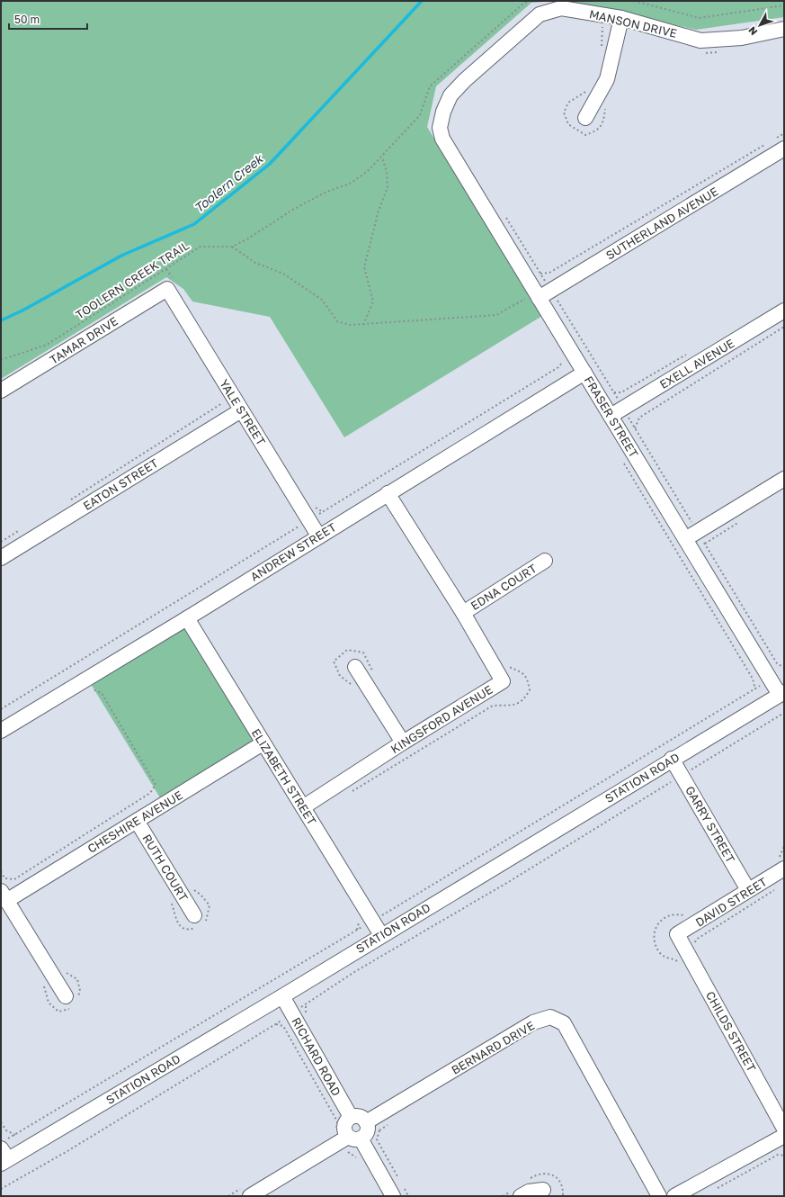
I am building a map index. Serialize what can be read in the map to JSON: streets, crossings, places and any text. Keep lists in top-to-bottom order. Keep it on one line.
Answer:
{"streets":{"street":["MANSON DRIVE","SUTHERLAND AVENUE","TAMAR DRIVE","EXELL AVENUE","YALE STREET","FRASER STREET","EATON STREET","ANDREW STREET","EDNA COURT","KINGSFORD AVENUE","ELIZABETH STREET","STATION ROAD","CHESHIRE AVENUE","GARRY STREET","RUTH COURT","DAVID STREET","CHILDS STREET","BERNARD DRIVE","RICHARD ROAD"],"path":["TOOLERN CREEK TRAIL"]},"crossings":[["MANSON DRIVE","FRASER STREET"],["SUTHERLAND AVENUE","FRASER STREET"],["TAMAR DRIVE","YALE STREET"],["EXELL AVENUE","FRASER STREET"],["YALE STREET","EATON STREET"],["YALE STREET","ANDREW STREET"],["FRASER STREET","ANDREW STREET"],["FRASER STREET","STATION ROAD"],["ANDREW STREET","KINGSFORD AVENUE"],["ANDREW STREET","ELIZABETH STREET"],["EDNA COURT","KINGSFORD AVENUE"],["KINGSFORD AVENUE","ELIZABETH STREET"],["ELIZABETH STREET","STATION ROAD"],["ELIZABETH STREET","CHESHIRE AVENUE"],["STATION ROAD","GARRY STREET"],["STATION ROAD","RICHARD ROAD"],["CHESHIRE AVENUE","RUTH COURT"],["GARRY STREET","DAVID STREET"],["DAVID STREET","CHILDS STREET"],["BERNARD DRIVE","RICHARD ROAD"]],"water":["Toolern Creek"],"scale_bar":"50 m","north":"bottom left"}
